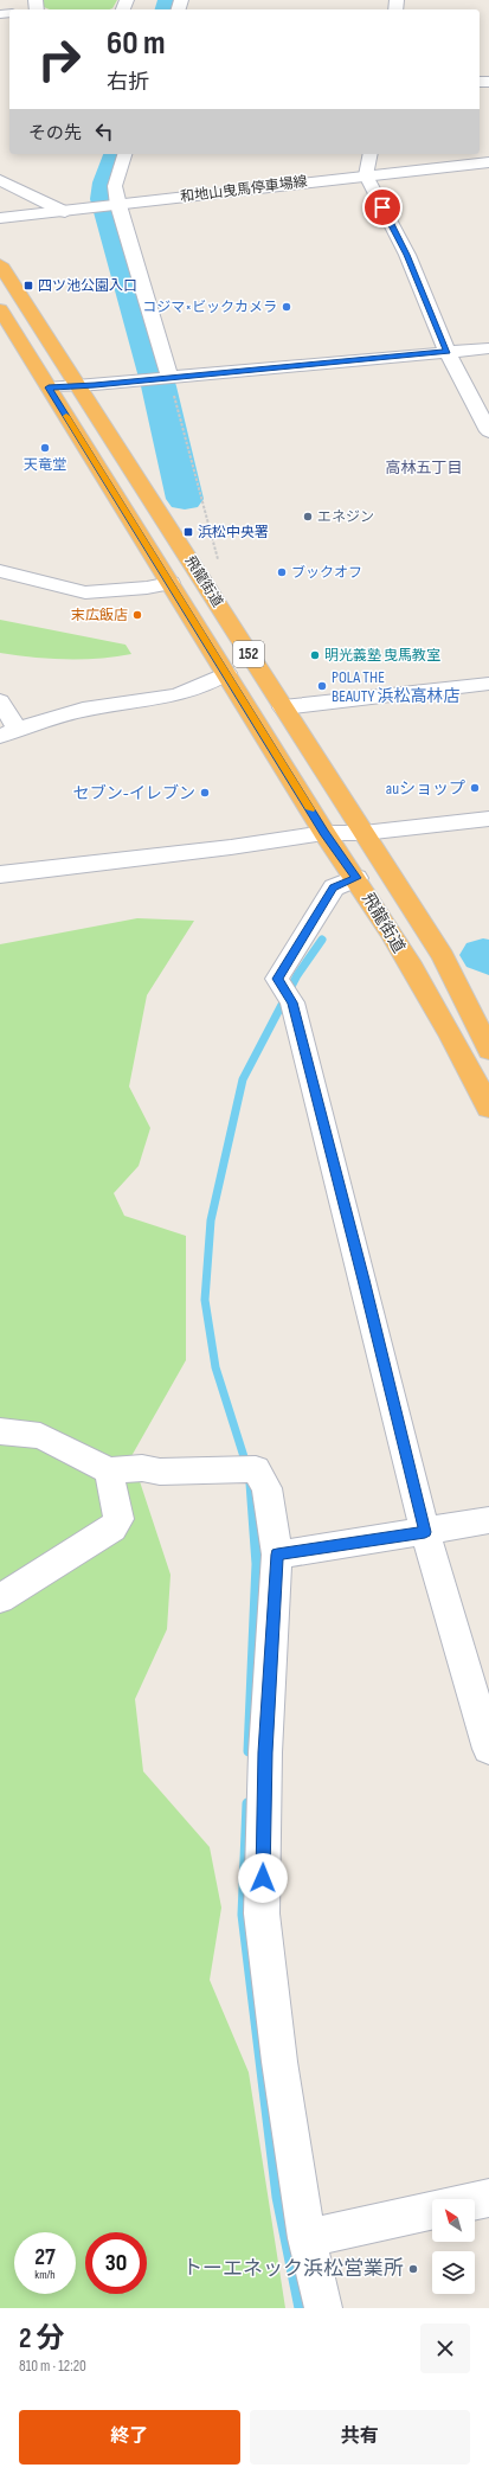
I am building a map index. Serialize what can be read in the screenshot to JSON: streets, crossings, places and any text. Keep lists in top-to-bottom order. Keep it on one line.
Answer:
{"streets":{"highway":["飛龍街道","152"],"street":["和地山曳馬停車場線"]},"districts":["高林五丁目"],"places":{"transit":["四ツ池公園入口","浜松中央署"],"other":["コジマ×ビックカメラ","天竜堂","エネジン","ブックオフ","末広飯店","明光義塾 曳馬教室","POLA THE BEAUTY 浜松高林店","auショップ","セブン-イレブン","トーエネック浜松営業所"]},"north":"top left","page":{"turn":["60 m","右折"],"then":"その先","speed":"27 km/h","limit":"30","heading":["2 分","810 m · 12:20"],"buttons":["終了","共有"]}}
